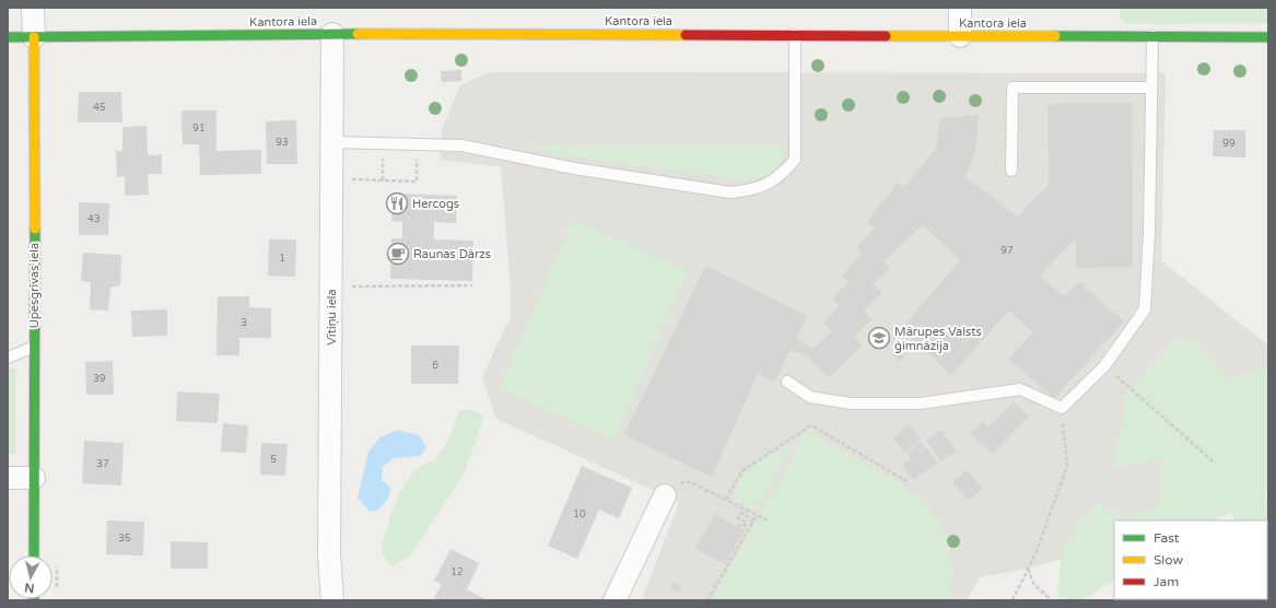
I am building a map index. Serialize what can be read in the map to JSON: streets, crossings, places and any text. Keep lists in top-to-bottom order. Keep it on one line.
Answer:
{"streets":{"main road":["Kantora iela","Upesgrīvas iela"],"street":["Vītiņu iela"]},"crossings":[["Kantora iela","Upesgrīvas iela"],["Kantora iela","Vītiņu iela"]],"places":{"restaurant":["Hercogs"],"cafe":["Raunas Dārzs"],"school or university":["Mārupes Valsts ģimnāzija"]},"house_numbers":["45","91","93","99","43","97","1","3","6","39","5","37","10","35","12"],"legend":["Fast","Slow","Jam"],"north":"bottom"}
